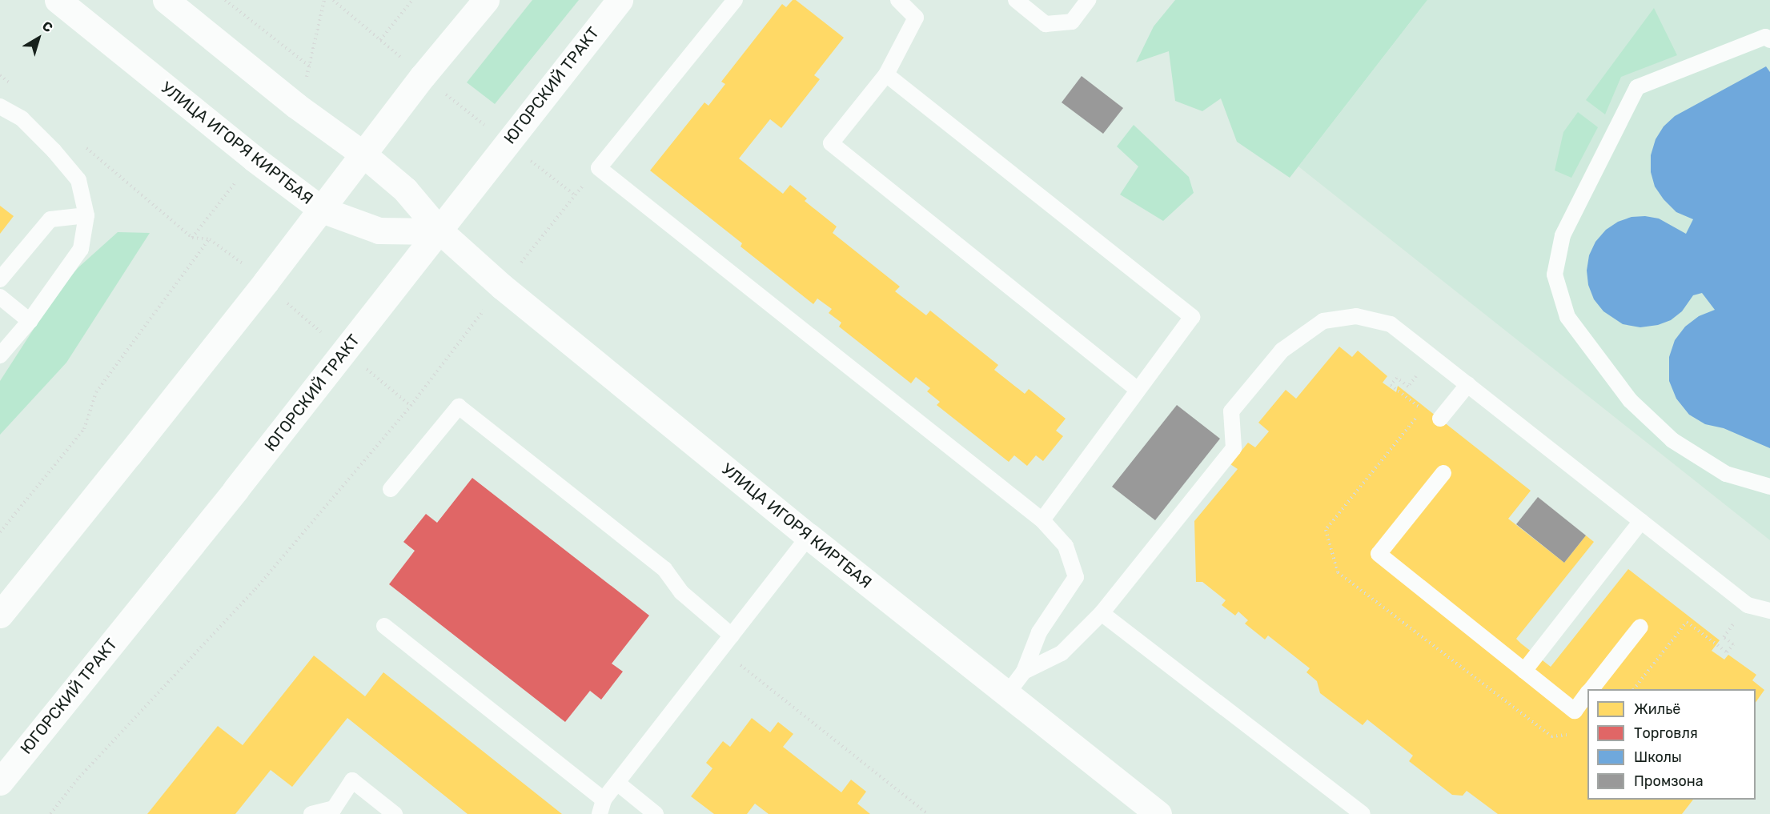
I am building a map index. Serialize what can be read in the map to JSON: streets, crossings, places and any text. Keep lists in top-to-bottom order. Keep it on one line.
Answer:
{"streets":{"main road":["ЮГОРСКИЙ ТРАКТ","УЛИЦА ИГОРЯ КИРТБАЯ"]},"crossings":[["ЮГОРСКИЙ ТРАКТ","УЛИЦА ИГОРЯ КИРТБАЯ"]],"legend":["Жильё","Торговля","Школы","Промзона"],"north":"top right"}
